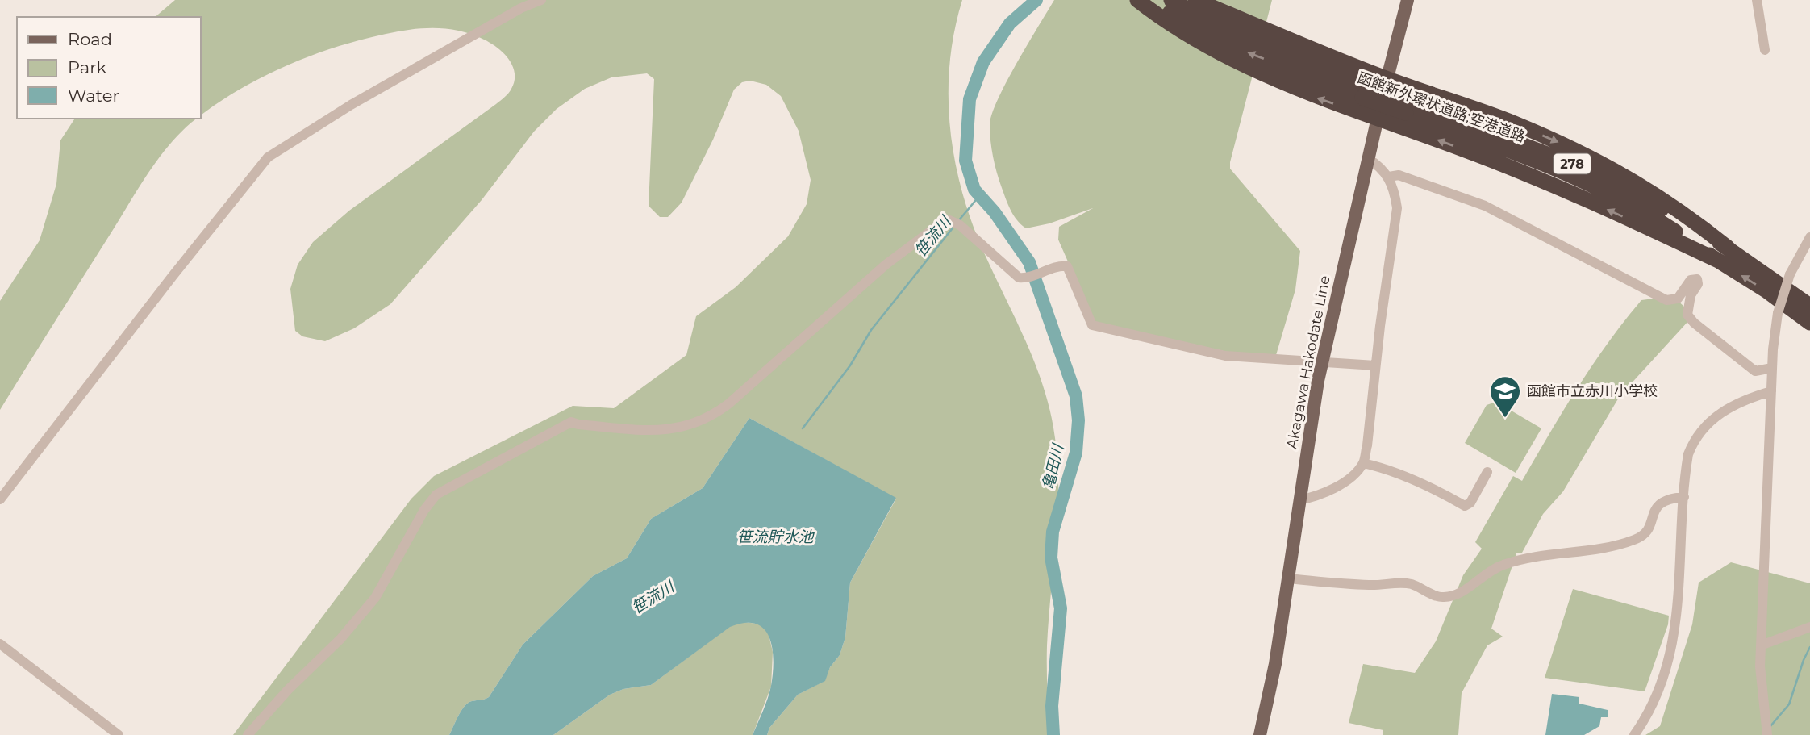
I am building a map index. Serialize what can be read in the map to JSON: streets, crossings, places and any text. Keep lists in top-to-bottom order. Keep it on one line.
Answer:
{"streets":{"highway":["函館新外環状道路;空港道路","278"],"main road":["Akagawa Hakodate Line"]},"crossings":[["函館新外環状道路;空港道路","278"]],"water":["笹流川","亀田川","笹流貯水池"],"places":{"school or university":["函館市立赤川小学校"]},"legend":["Road","Park","Water"]}
